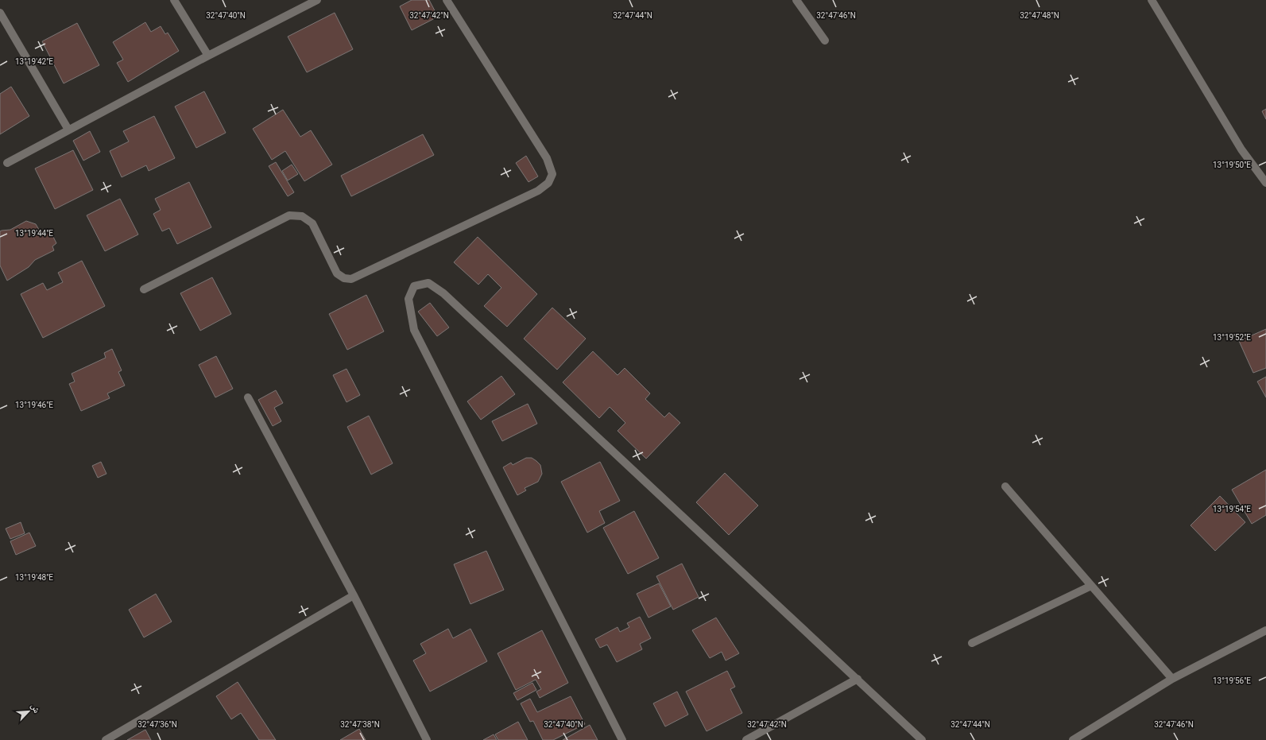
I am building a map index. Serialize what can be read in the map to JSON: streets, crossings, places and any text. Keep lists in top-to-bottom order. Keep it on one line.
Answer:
{"north":"top right","coordinates":["32°47'40\"N","32°47'42\"N","32°47'44\"N","32°47'46\"N","32°47'48\"N","13°19'42\"E","13°19'50\"E","13°19'44\"E","13°19'52\"E","13°19'46\"E","13°19'54\"E","13°19'48\"E","13°19'56\"E","32°47'36\"N","32°47'38\"N"]}
